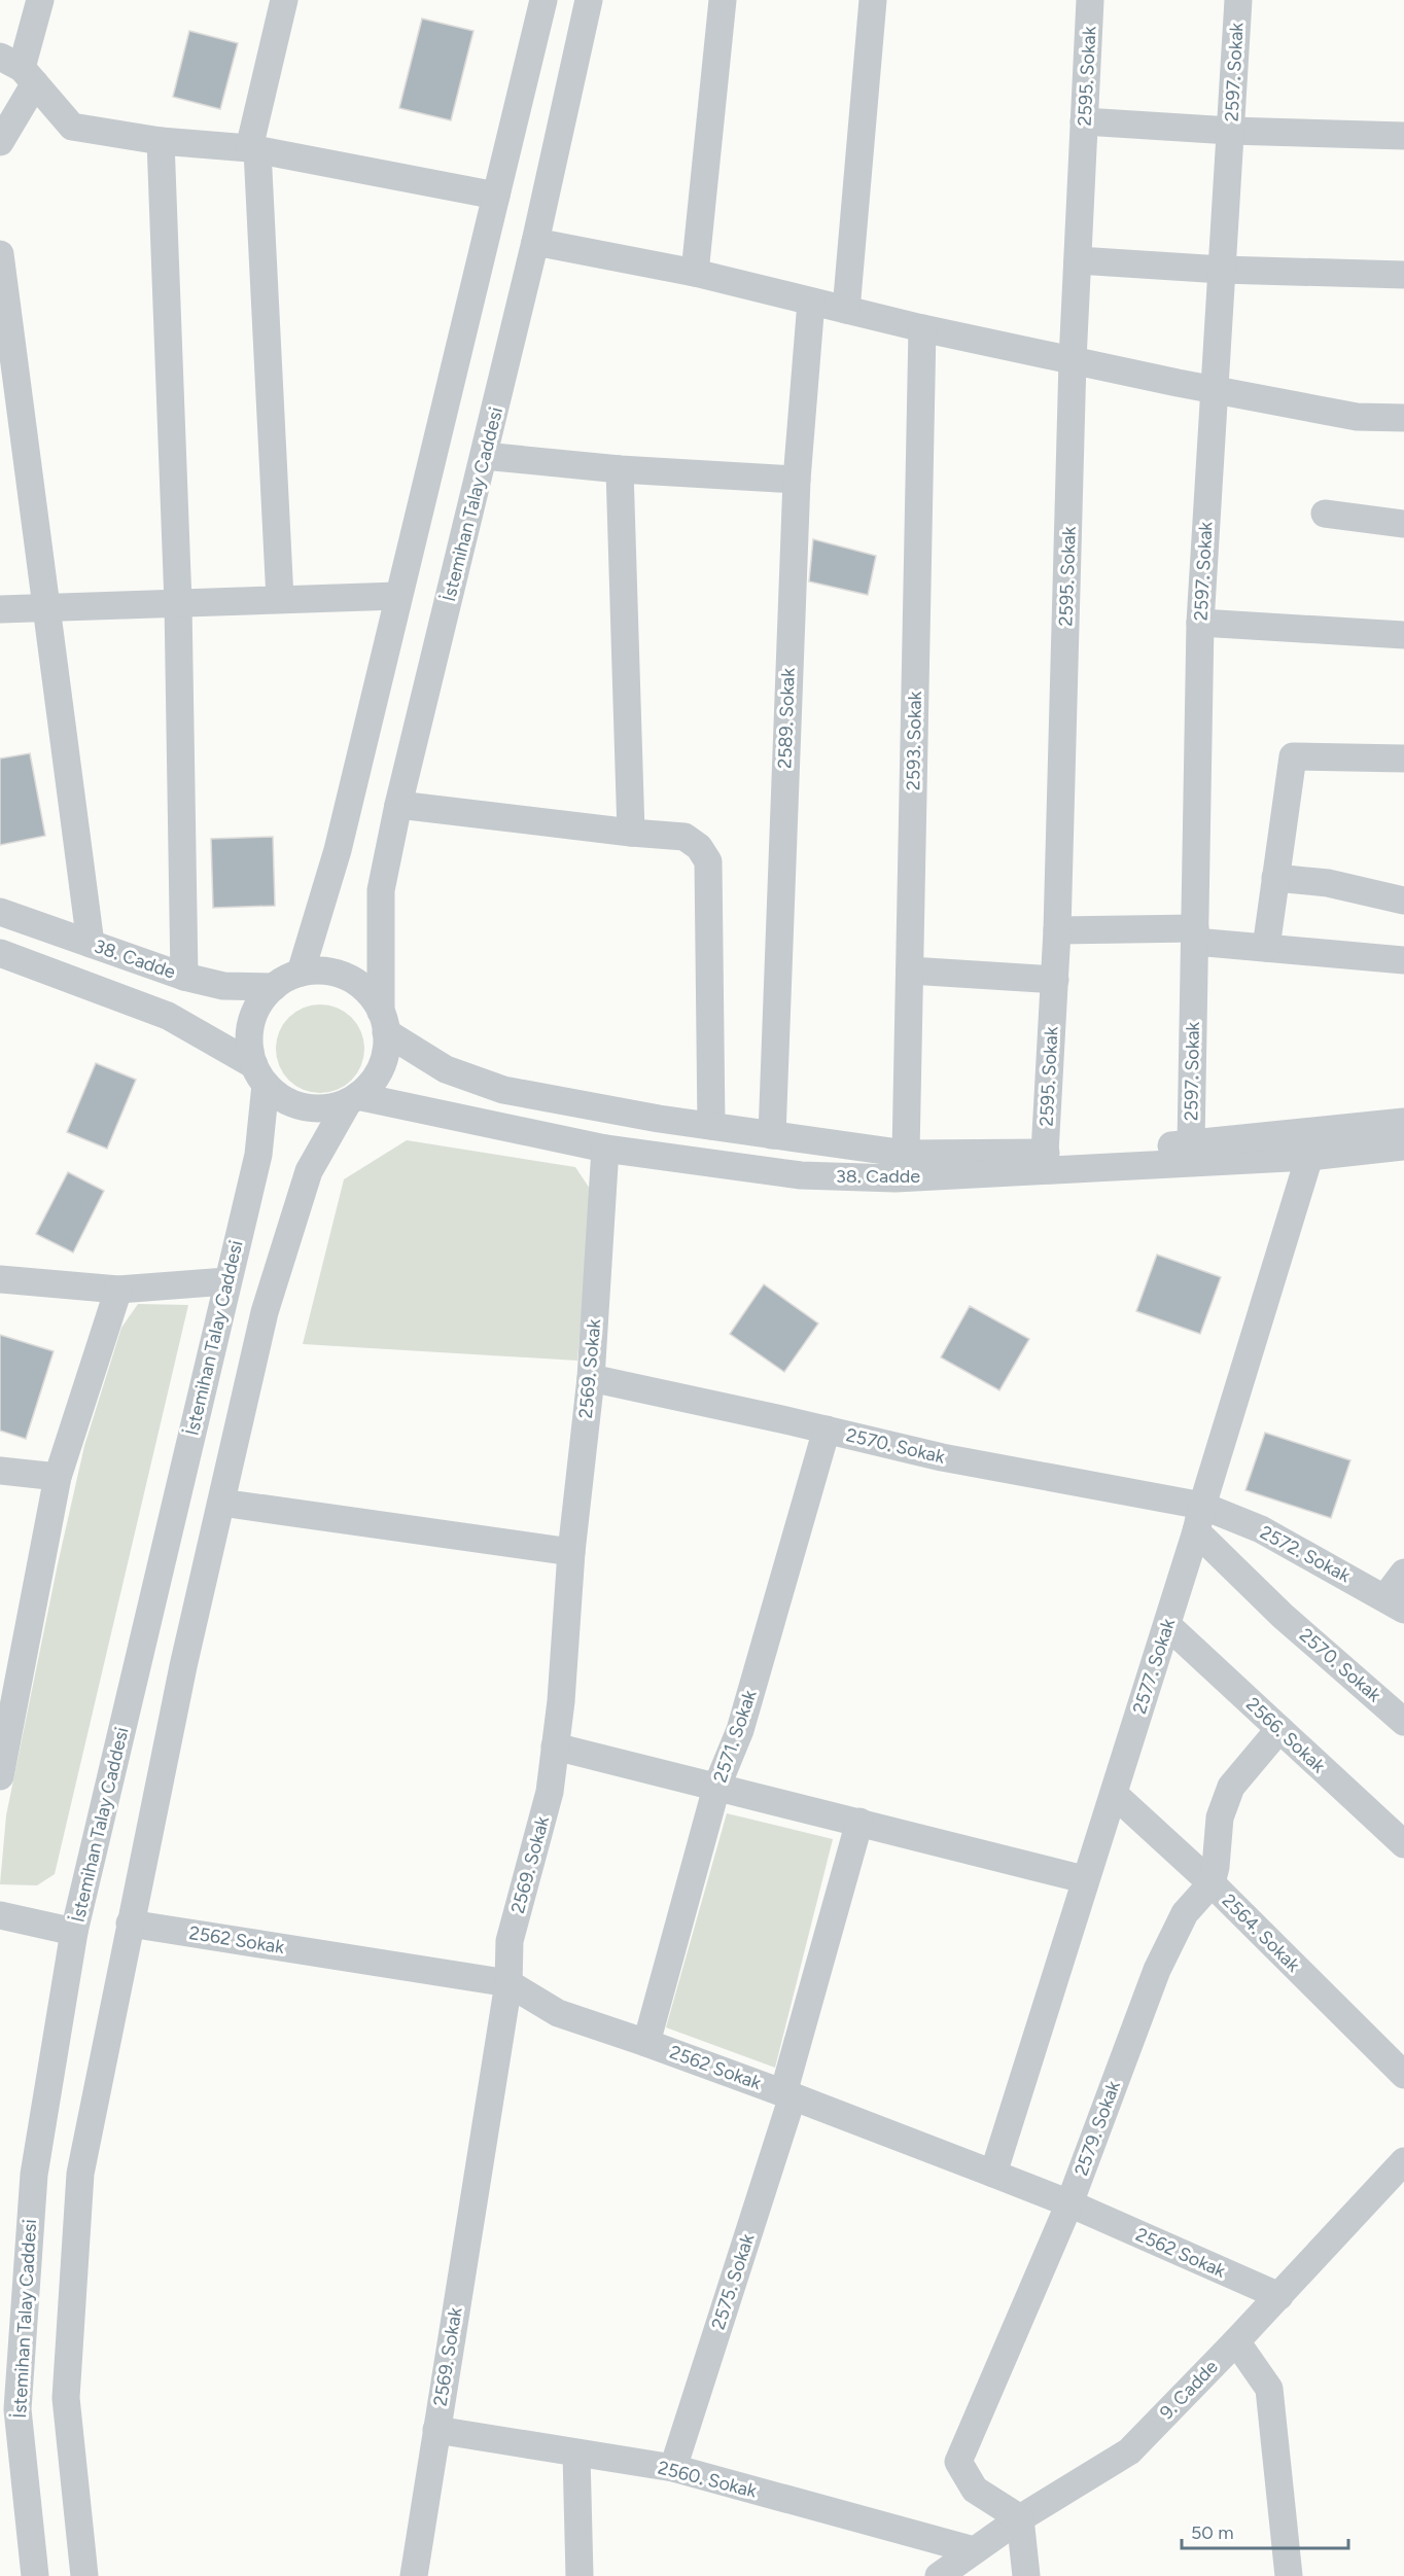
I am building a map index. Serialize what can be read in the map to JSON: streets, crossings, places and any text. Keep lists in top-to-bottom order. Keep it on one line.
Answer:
{"streets":{"street":["2597. Sokak","2595. Sokak","İstemihan Talay Caddesi","2589. Sokak","2593. Sokak","38. Cadde","2569. Sokak","2570. Sokak","2572. Sokak","2577. Sokak","2566. Sokak","2571. Sokak","2564. Sokak","2562 Sokak","2579. Sokak","2575. Sokak","9. Cadde","2560. Sokak"]},"crossings":[["2597. Sokak","38. Cadde"],["2595. Sokak","38. Cadde"],["İstemihan Talay Caddesi","38. Cadde"],["2589. Sokak","38. Cadde"],["2593. Sokak","38. Cadde"],["38. Cadde","2569. Sokak"],["38. Cadde","2577. Sokak"],["2569. Sokak","2570. Sokak"],["2569. Sokak","2562 Sokak"],["2569. Sokak","2560. Sokak"],["2570. Sokak","2572. Sokak"],["2570. Sokak","2577. Sokak"],["2570. Sokak","2571. Sokak"],["2572. Sokak","2577. Sokak"],["2577. Sokak","2566. Sokak"],["2577. Sokak","2564. Sokak"],["2577. Sokak","2562 Sokak"],["2571. Sokak","2562 Sokak"],["2564. Sokak","2579. Sokak"],["2562 Sokak","2579. Sokak"],["2562 Sokak","2575. Sokak"],["2562 Sokak","9. Cadde"],["2579. Sokak","9. Cadde"],["2575. Sokak","2560. Sokak"],["9. Cadde","2560. Sokak"]],"scale_bar":"50 m"}
